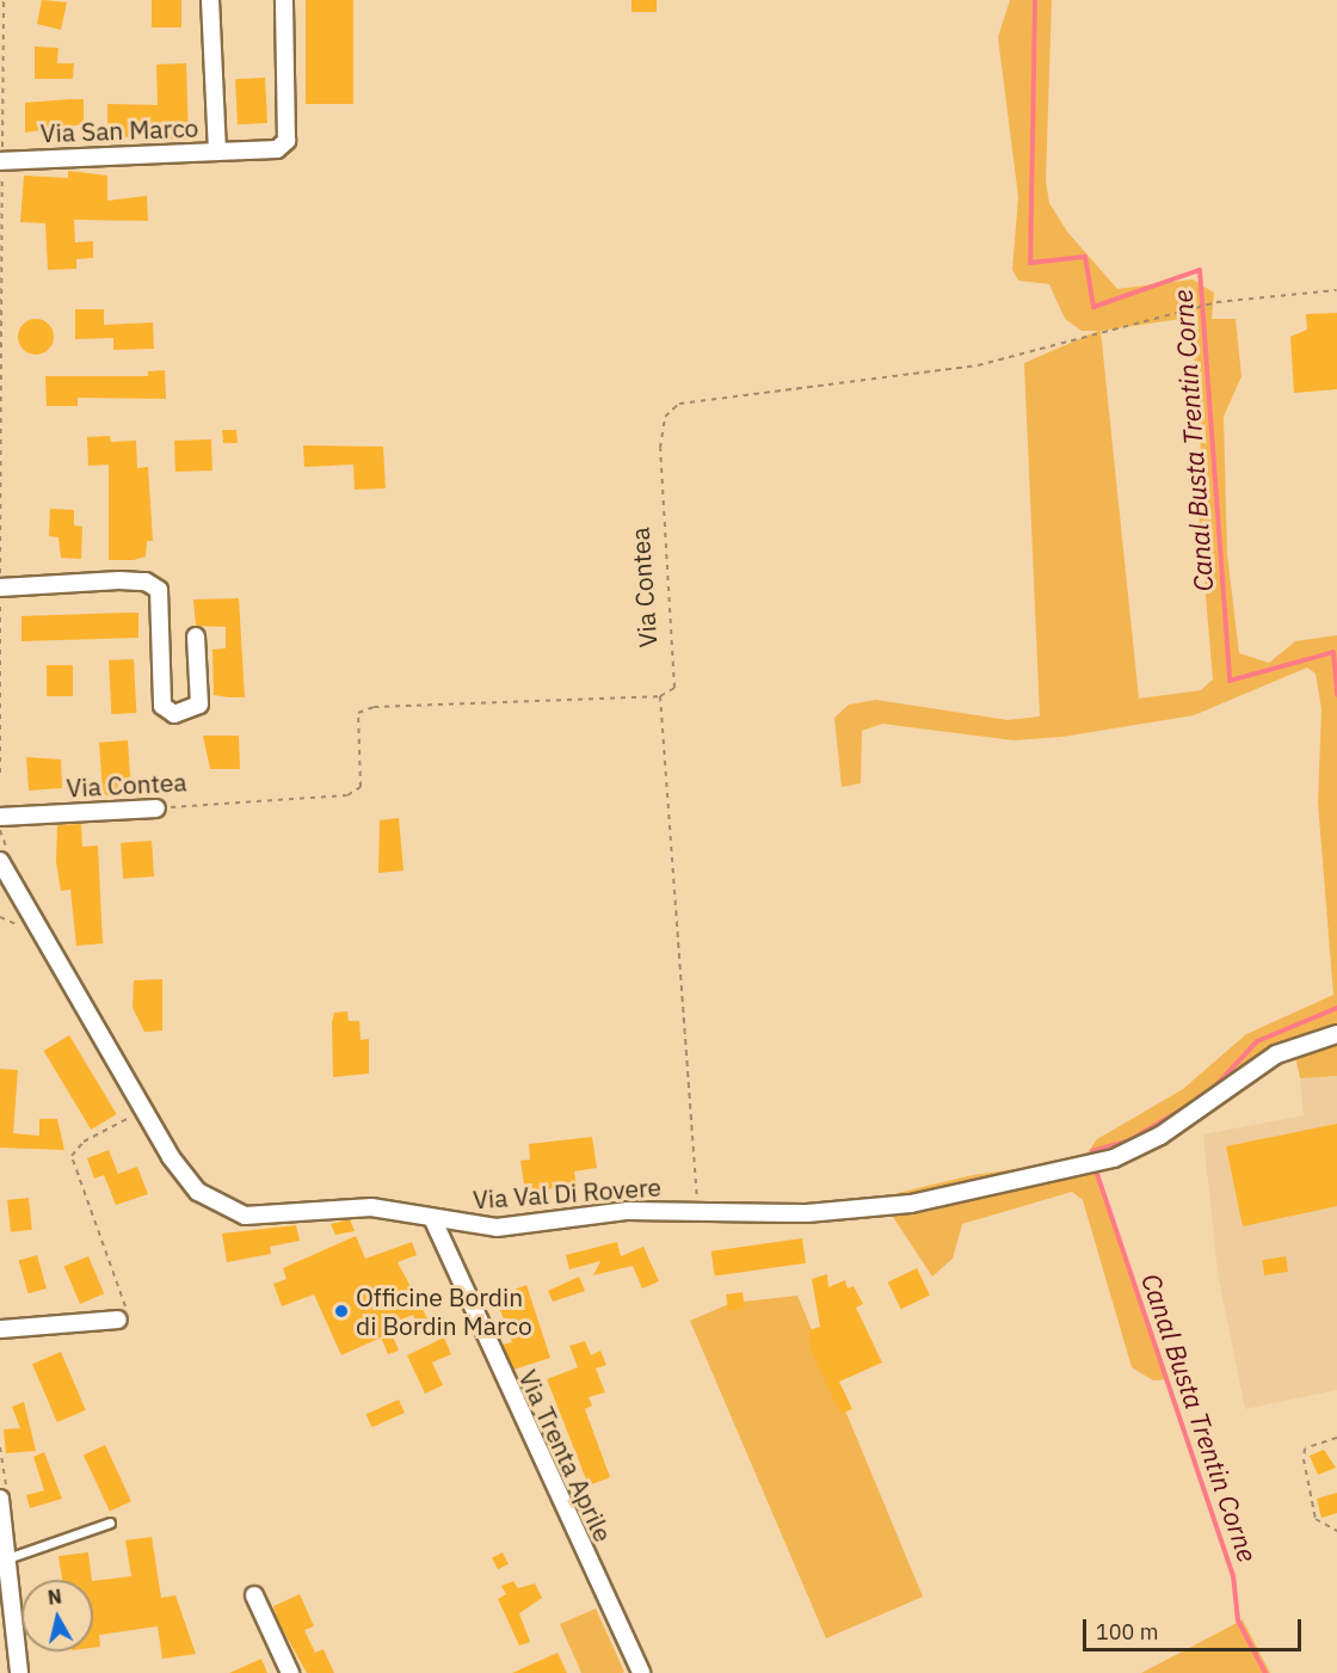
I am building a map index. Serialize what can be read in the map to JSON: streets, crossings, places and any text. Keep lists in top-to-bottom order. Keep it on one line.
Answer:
{"streets":{"street":["Via San Marco","Via Contea","Via Val Di Rovere","Via Trenta Aprile"]},"crossings":[["Via Val Di Rovere","Via Trenta Aprile"]],"water":["Canal Busta Trentin Corne"],"places":["Officine Bordin di Bordin Marco"],"scale_bar":"100 m","north":"top"}
